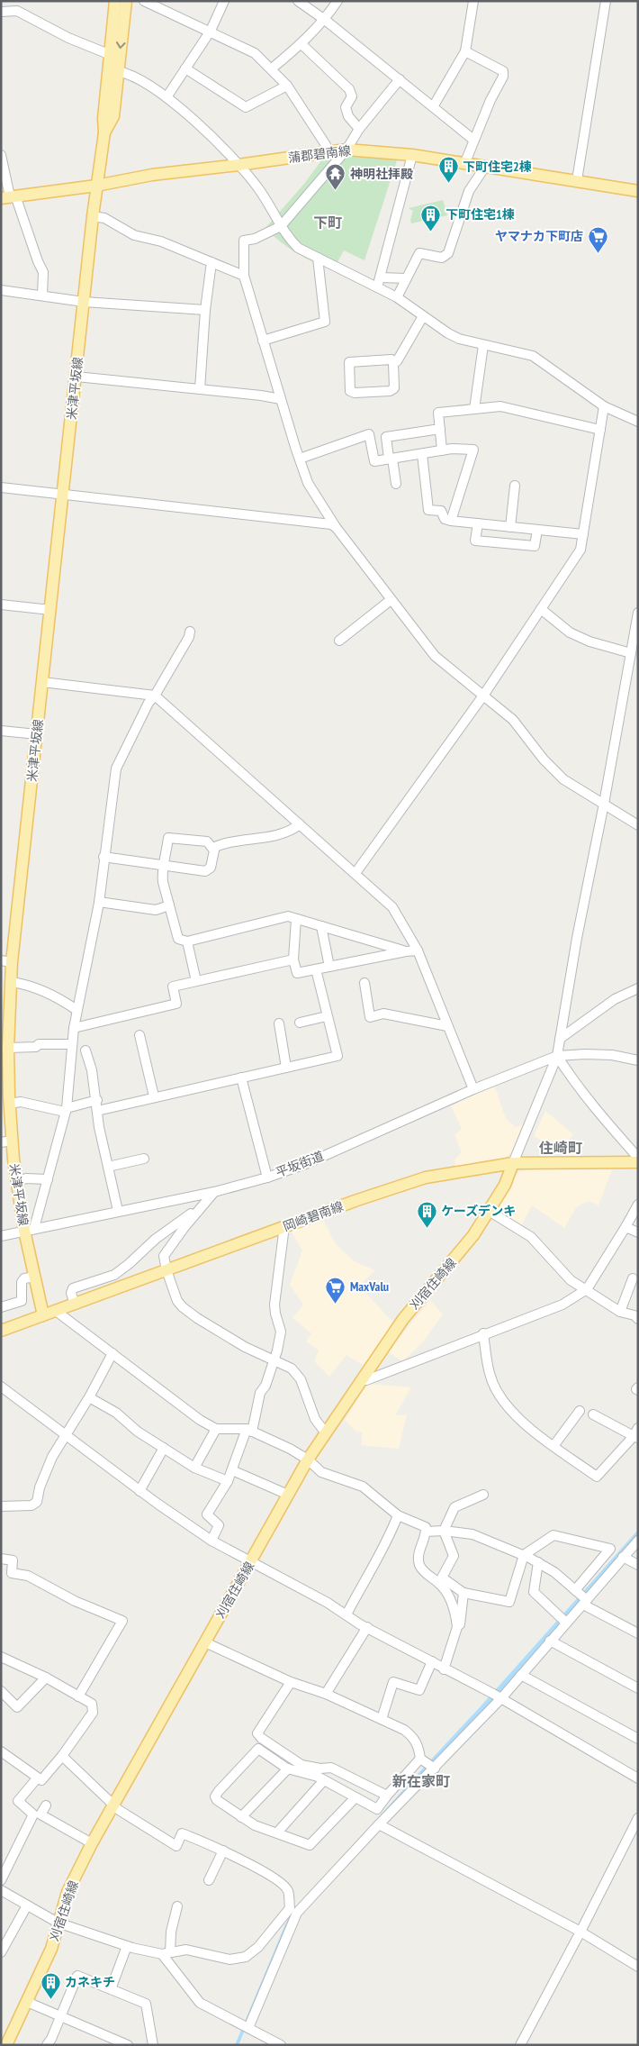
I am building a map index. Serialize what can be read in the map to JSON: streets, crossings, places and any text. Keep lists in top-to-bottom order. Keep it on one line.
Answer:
{"streets":{"main road":["蒲郡碧南線","米津平坂線","岡崎碧南線","刈宿住崎線"],"street":["平坂街道"]},"crossings":[["蒲郡碧南線","米津平坂線"],["米津平坂線","平坂街道"],["米津平坂線","岡崎碧南線"],["岡崎碧南線","刈宿住崎線"]],"districts":["下町","住崎町","新在家町"],"places":{"building":["下町住宅2棟","下町住宅1棟","ケーズデンキ","カネキチ"],"temple":["神明社拝殿"],"supermarket":["ヤマナカ下町店","MaxValu"]}}
